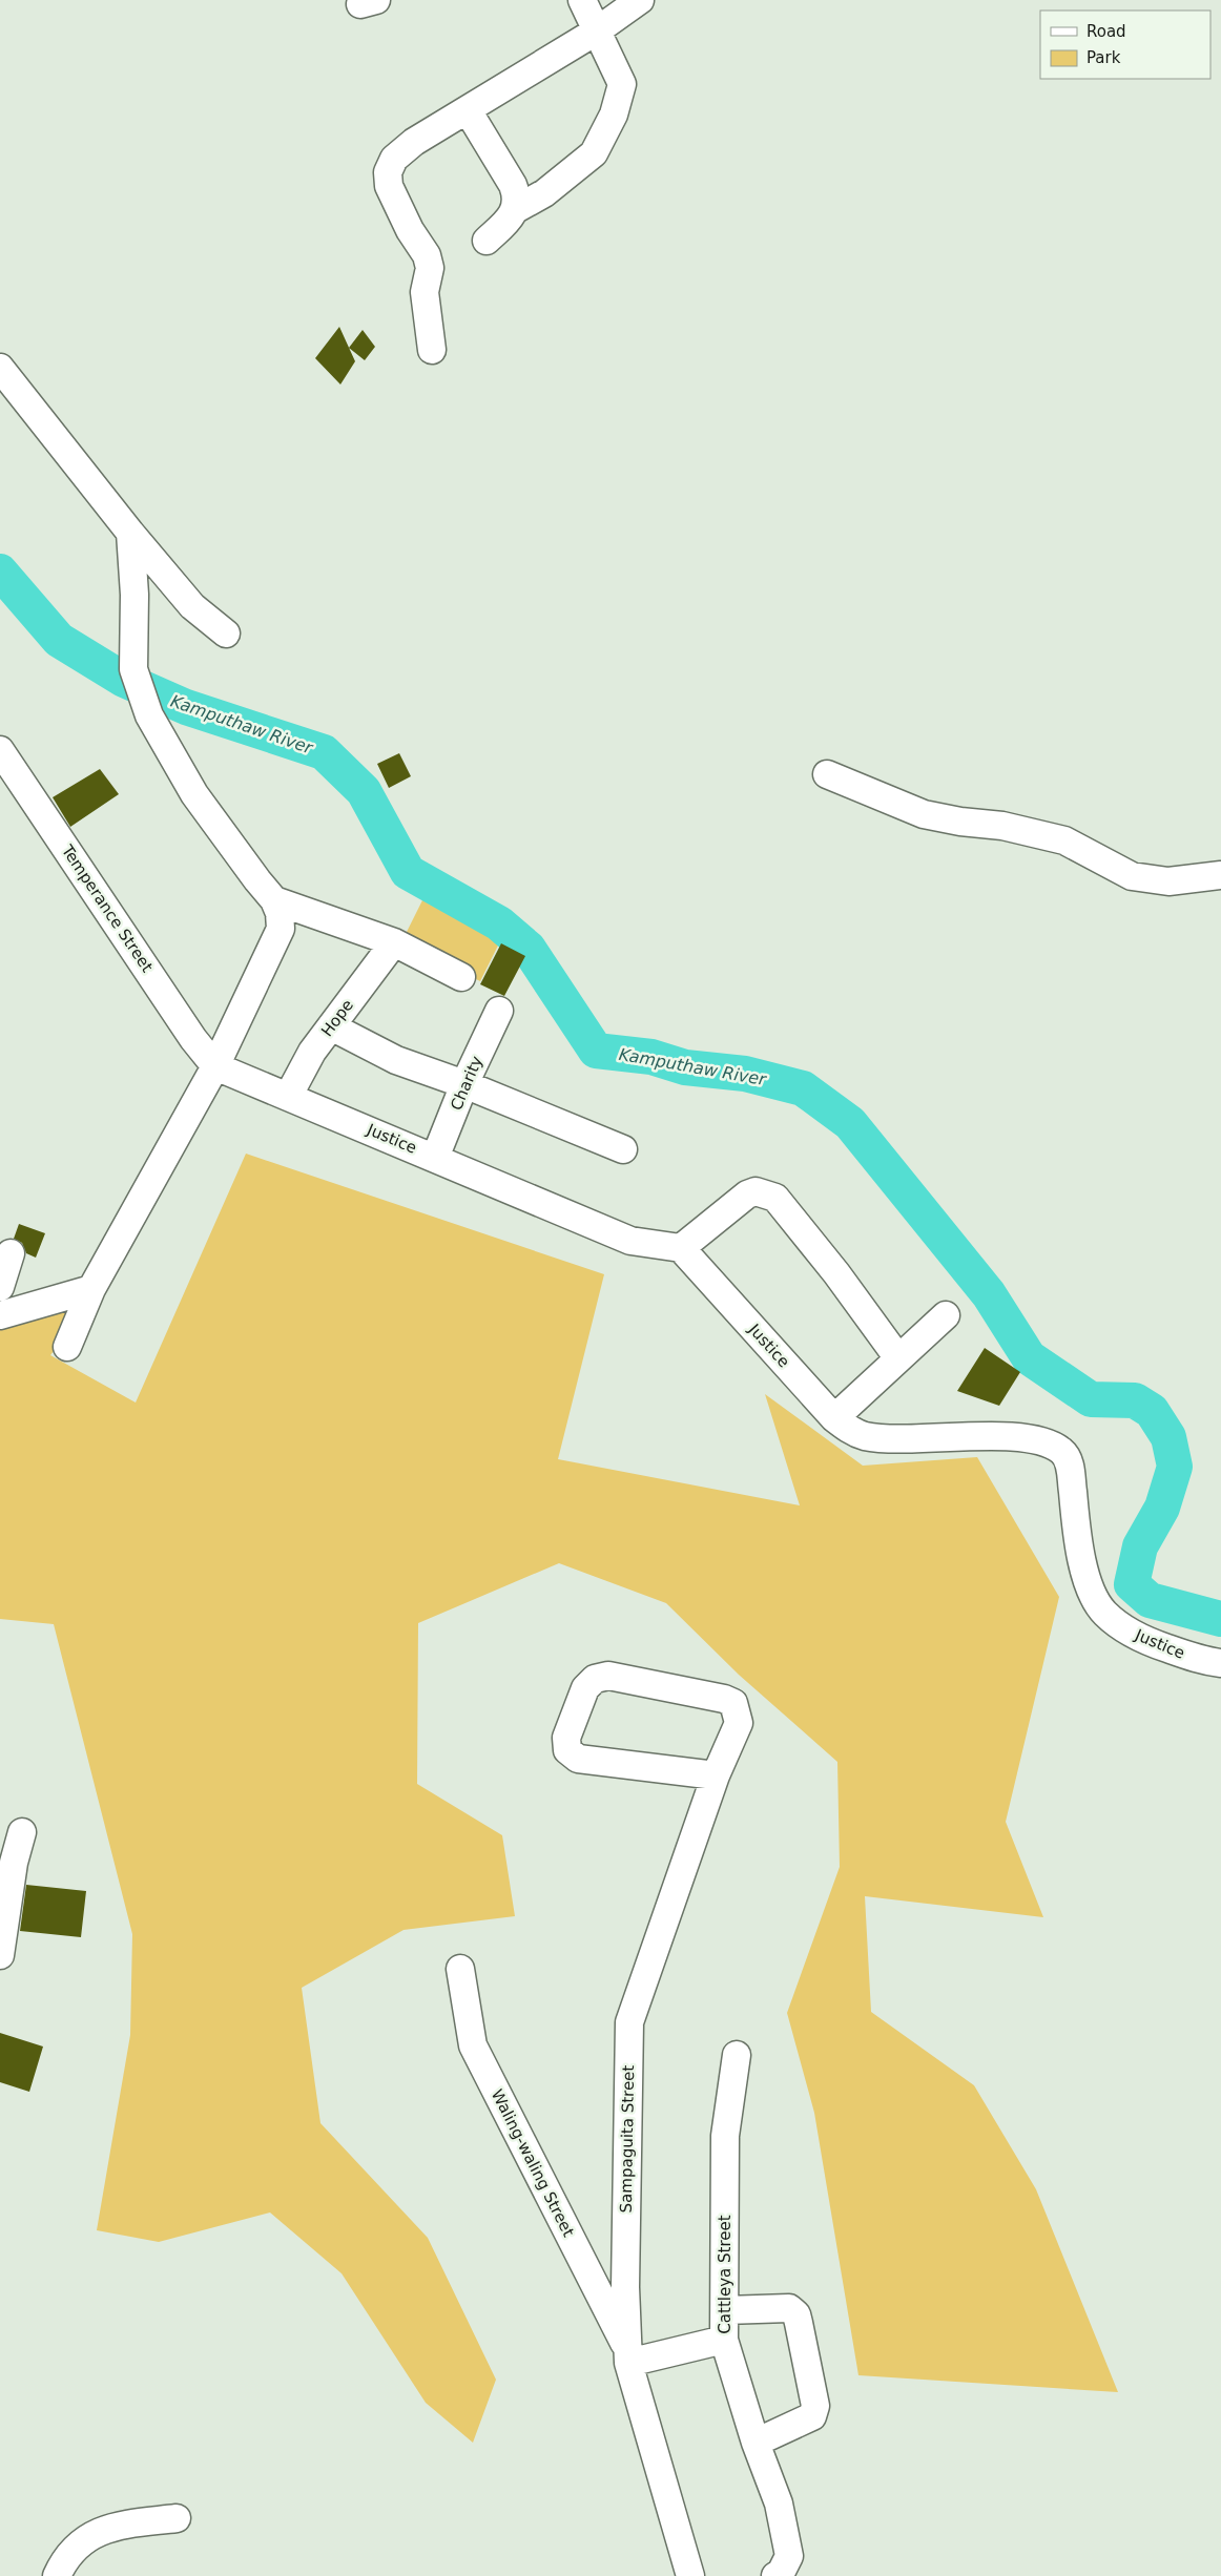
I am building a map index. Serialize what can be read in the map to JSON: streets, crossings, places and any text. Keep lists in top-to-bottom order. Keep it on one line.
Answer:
{"streets":{"street":["Temperance Street","Hope","Charity","Justice","Sampaguita Street","Waling-waling Street","Cattleya Street"]},"crossings":[["Temperance Street","Justice"],["Hope","Justice"],["Charity","Justice"],["Sampaguita Street","Waling-waling Street"]],"water":["Kamputhaw River"],"legend":["Road","Park"]}
